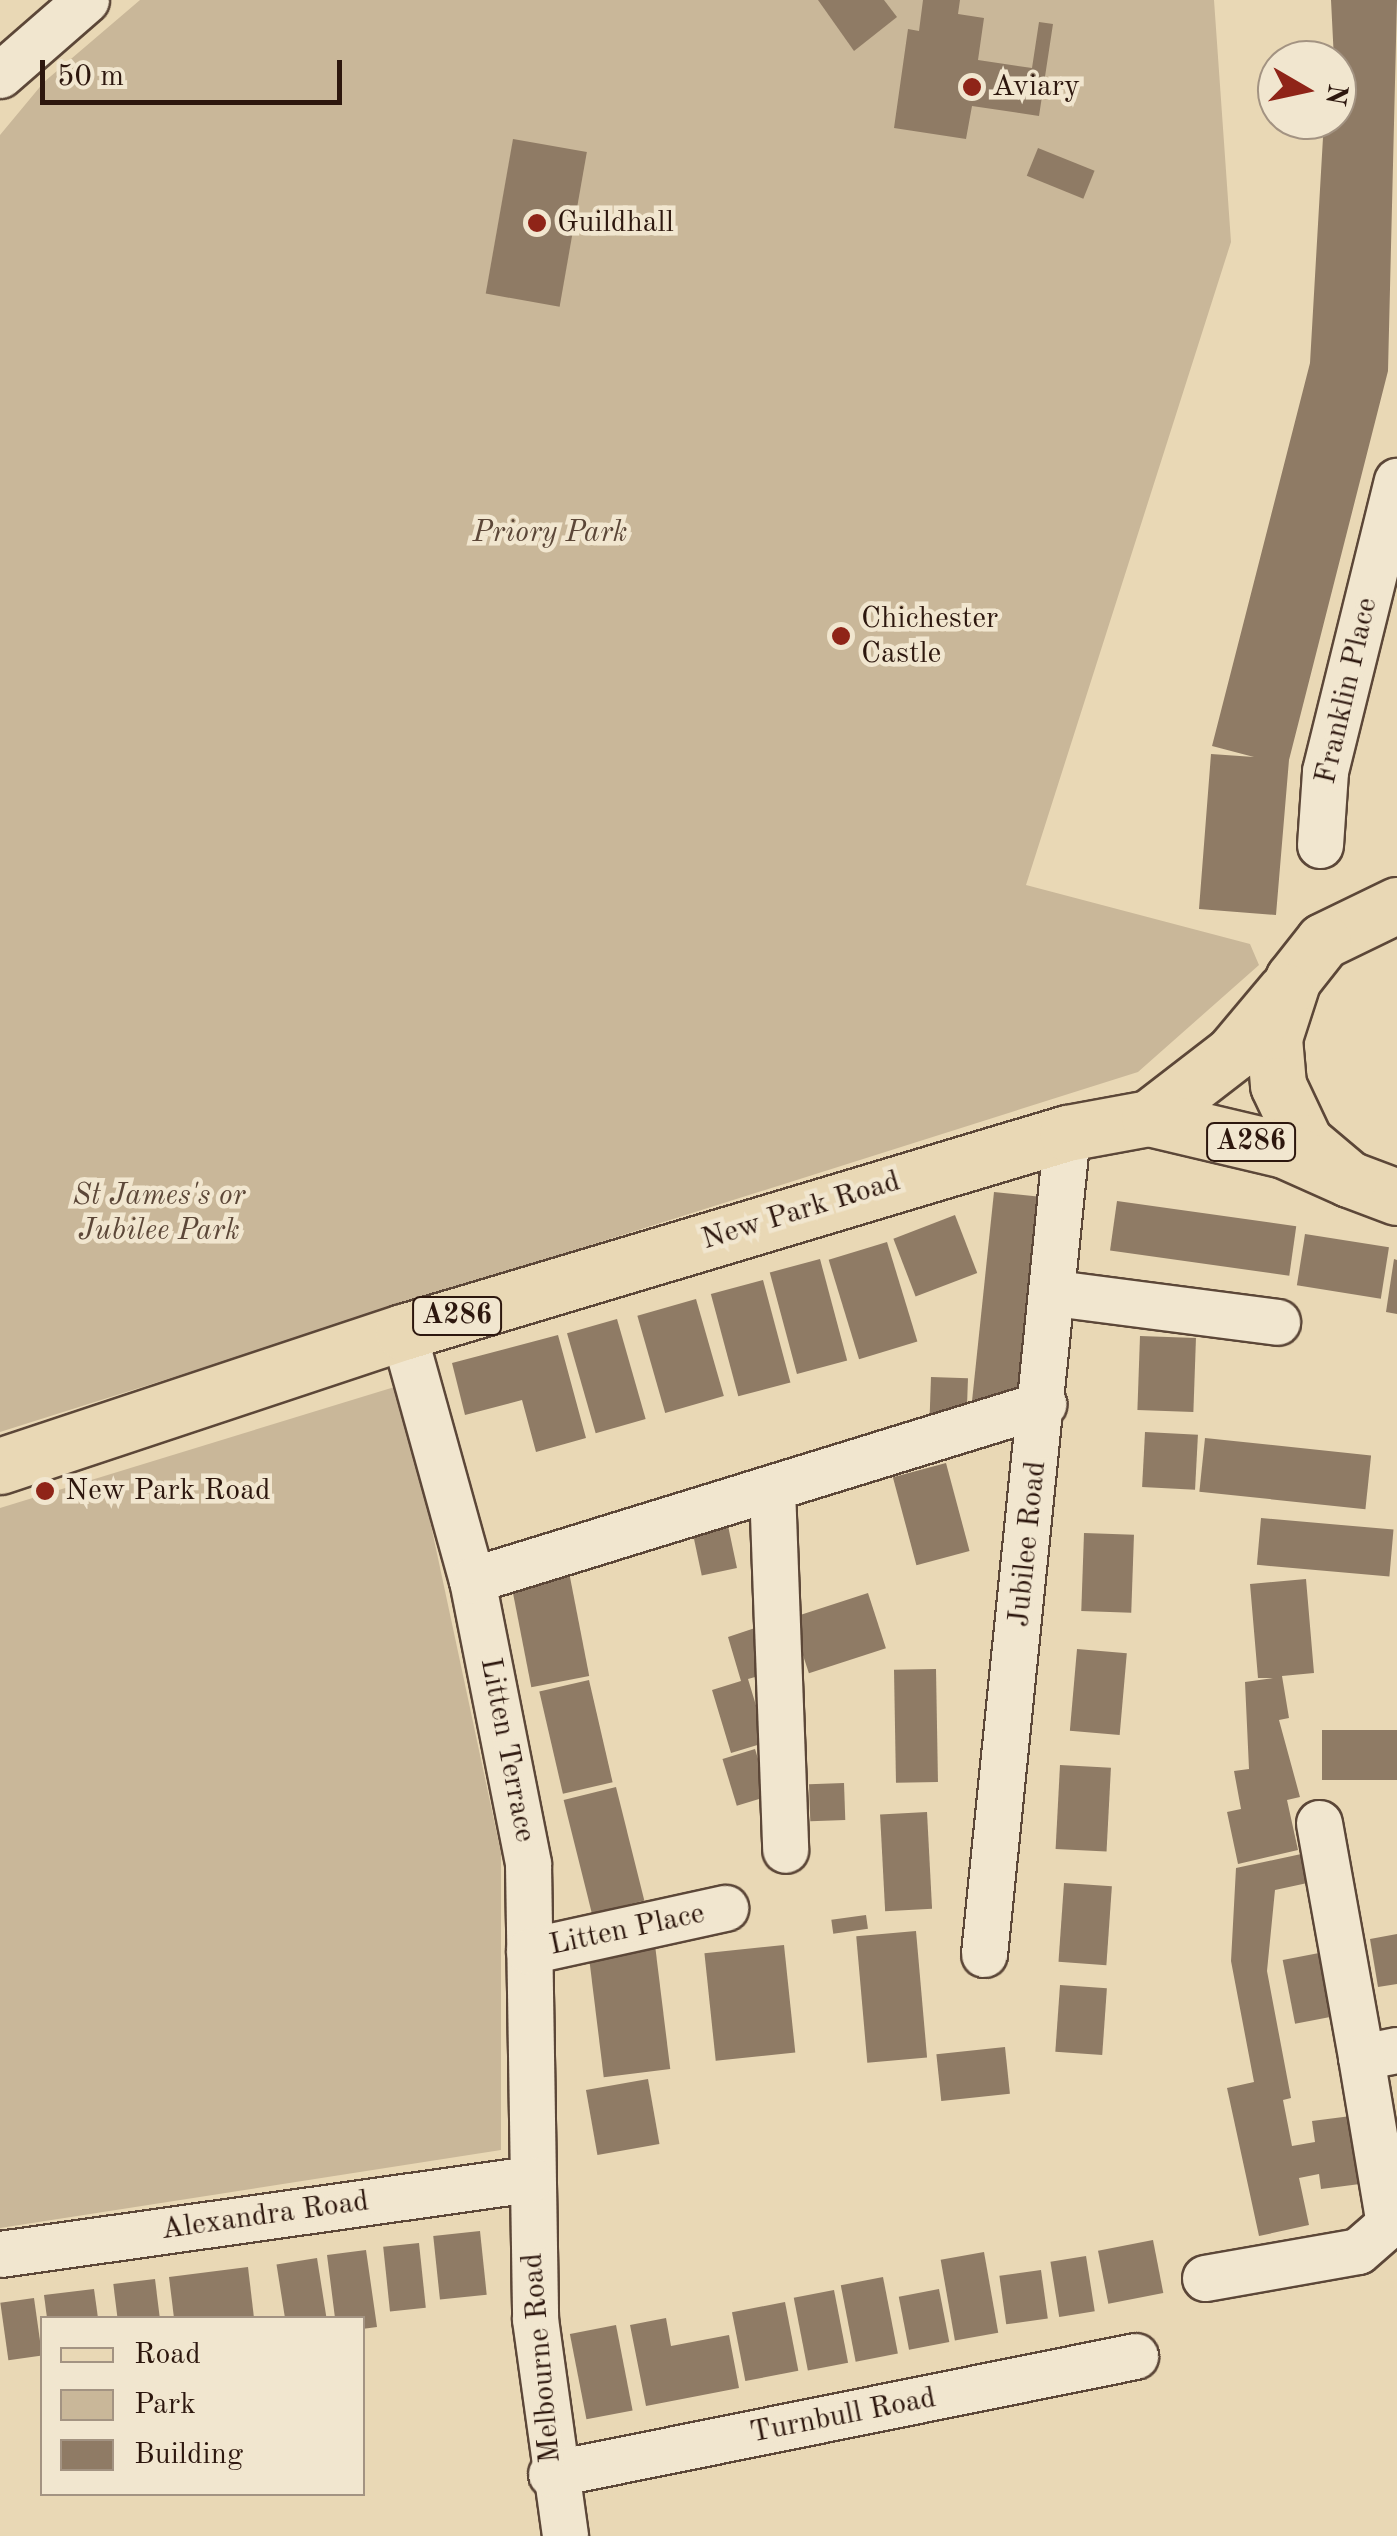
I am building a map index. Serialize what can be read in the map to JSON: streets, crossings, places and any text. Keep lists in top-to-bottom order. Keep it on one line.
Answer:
{"streets":{"main road":["A286","New Park Road"],"street":["Franklin Place","Jubilee Road","Litten Terrace","Litten Place","Alexandra Road","Melbourne Road","Turnbull Road"]},"crossings":[["A286","New Park Road"],["New Park Road","Jubilee Road"],["New Park Road","Litten Terrace"],["Litten Terrace","Litten Place"],["Litten Terrace","Alexandra Road"],["Litten Terrace","Melbourne Road"],["Alexandra Road","Melbourne Road"],["Melbourne Road","Turnbull Road"]],"parks":["Priory Park","St James's or Jubilee Park"],"places":["Aviary","Guildhall","Chichester Castle","New Park Road"],"legend":["Road","Park","Building"],"scale_bar":"50 m","north":"right"}
